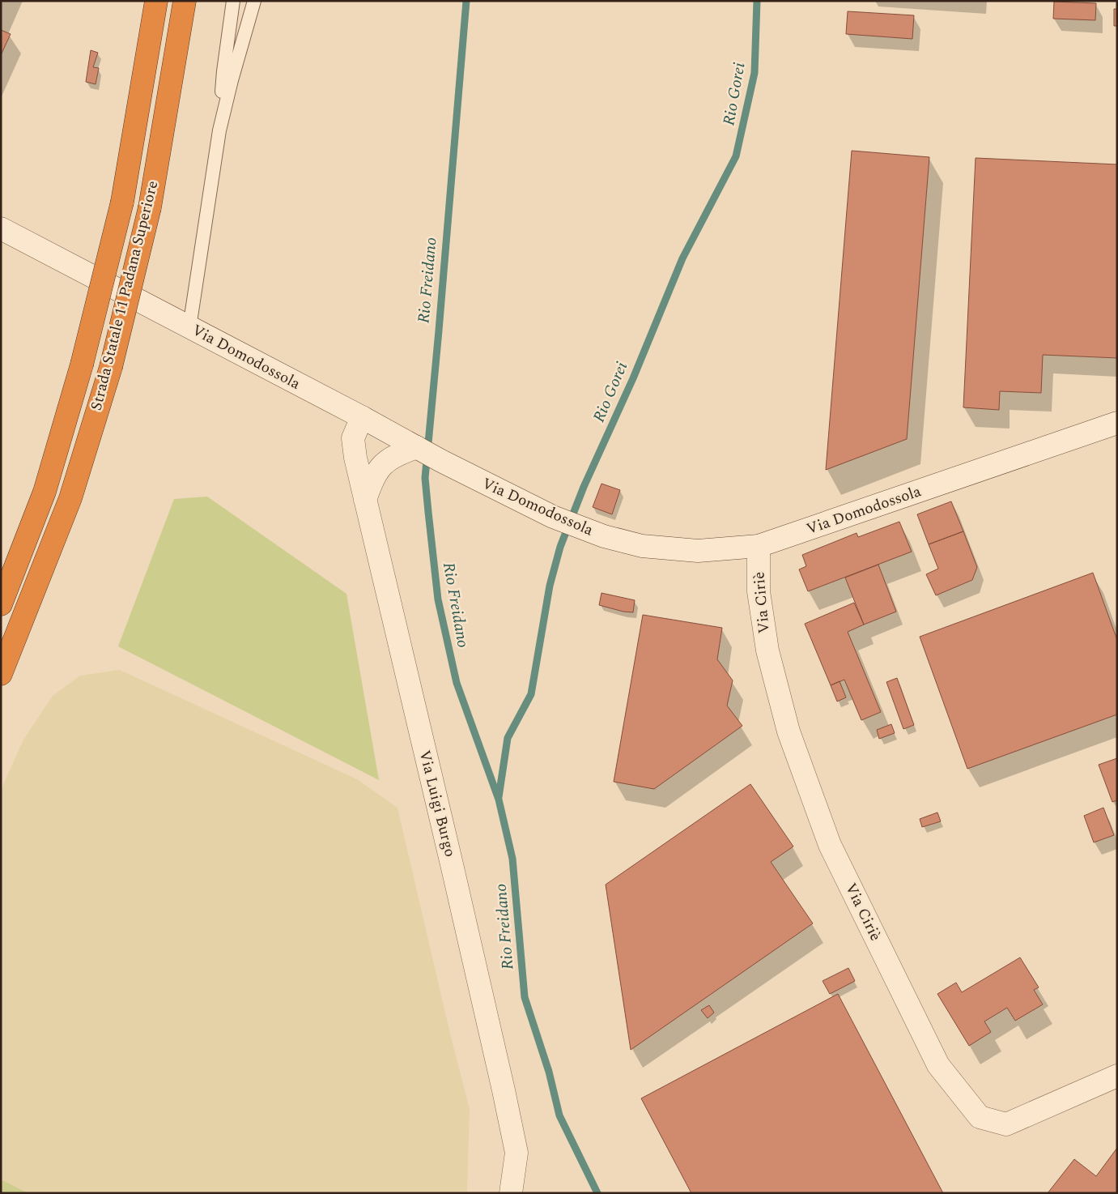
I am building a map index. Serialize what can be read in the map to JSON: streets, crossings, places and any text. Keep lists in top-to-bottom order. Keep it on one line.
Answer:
{"streets":{"highway":["Strada Statale 11 Padana Superiore"],"street":["Via Domodossola","Via Ciriè","Via Luigi Burgo"]},"crossings":[["Via Domodossola","Via Ciriè"],["Via Domodossola","Via Luigi Burgo"]],"water":["Rio Gorei","Rio Freidano"]}
